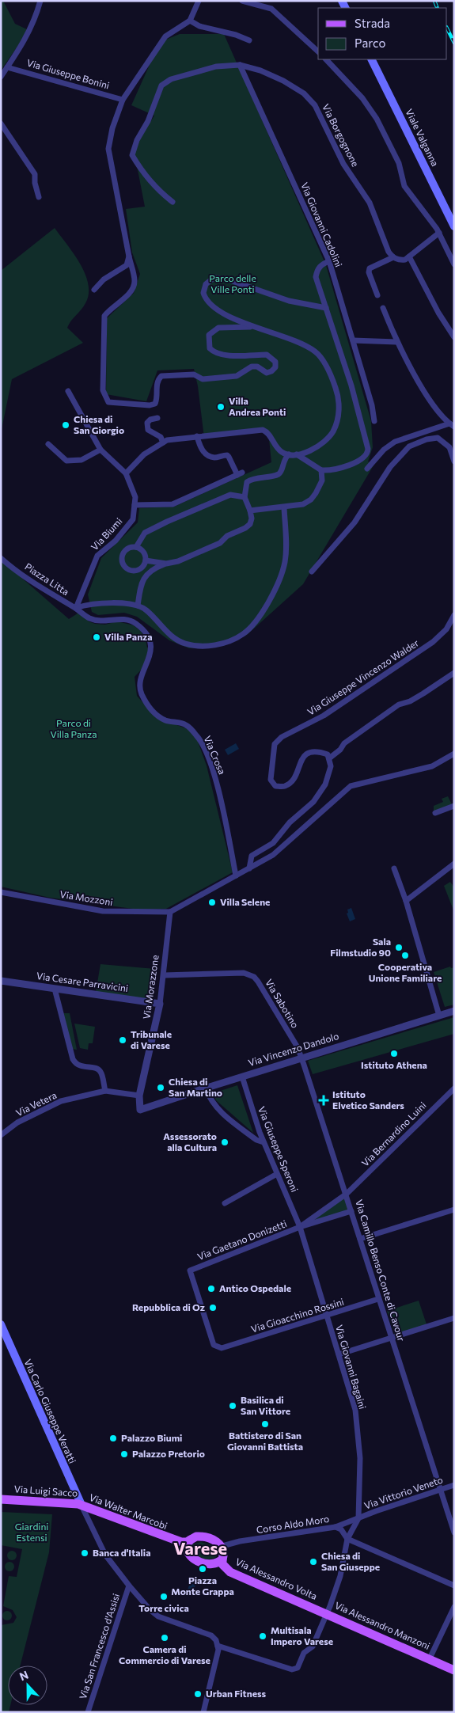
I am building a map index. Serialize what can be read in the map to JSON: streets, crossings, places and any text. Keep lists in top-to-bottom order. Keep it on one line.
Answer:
{"streets":{"main road":["Viale Valganna","Via Carlo Giuseppe Veratti","Via Luigi Sacco","Via Walter Marcobi","Via Alessandro Volta","Via Alessandro Manzoni"],"street":["Via Giuseppe Bonini","Via Borgognone","Via Giovanni Cadolini","Via Biumi","Piazza Litta","Via Giuseppe Vincenzo Walder","Via Crosa","Via Mozzoni","Via Cesare Parravicini","Via Morazzone","Via Sabotino","Via Vincenzo Dandolo","Via Vetera","Via Bernardino Luini","Via Giuseppe Speroni","Via Gaetano Donizetti","Via Camillo Benso Conte di Cavour","Via Gioacchino Rossini","Via Giovanni Bagaini","Via Vittorio Veneto","Corso Aldo Moro","Via San Francesco d'Assisi"]},"crossings":[["Via Borgognone","Via Giovanni Cadolini"],["Via Biumi","Piazza Litta"],["Via Biumi","Via Crosa"],["Piazza Litta","Via Crosa"],["Via Mozzoni","Via Morazzone"],["Via Cesare Parravicini","Via Morazzone"],["Via Morazzone","Via Sabotino"],["Via Morazzone","Via Vincenzo Dandolo"],["Via Sabotino","Via Vincenzo Dandolo"],["Via Sabotino","Via Camillo Benso Conte di Cavour"],["Via Vincenzo Dandolo","Via Giuseppe Speroni"],["Via Vincenzo Dandolo","Via Camillo Benso Conte di Cavour"],["Via Bernardino Luini","Via Giuseppe Speroni"],["Via Bernardino Luini","Via Gaetano Donizetti"],["Via Bernardino Luini","Via Camillo Benso Conte di Cavour"],["Via Giuseppe Speroni","Via Gaetano Donizetti"],["Via Giuseppe Speroni","Via Gioacchino Rossini"],["Via Giuseppe Speroni","Via Giovanni Bagaini"],["Via Gaetano Donizetti","Via Gioacchino Rossini"],["Via Camillo Benso Conte di Cavour","Via Gioacchino Rossini"],["Via Camillo Benso Conte di Cavour","Via Vittorio Veneto"],["Via Gioacchino Rossini","Via Giovanni Bagaini"],["Via Giovanni Bagaini","Via Vittorio Veneto"],["Via Giovanni Bagaini","Corso Aldo Moro"],["Via Carlo Giuseppe Veratti","Via Luigi Sacco"],["Via Carlo Giuseppe Veratti","Via Walter Marcobi"],["Via Luigi Sacco","Via Walter Marcobi"],["Via Vittorio Veneto","Corso Aldo Moro"],["Via Walter Marcobi","Corso Aldo Moro"],["Via Walter Marcobi","Via Alessandro Volta"],["Corso Aldo Moro","Via Alessandro Volta"],["Via Alessandro Volta","Via Alessandro Manzoni"]],"districts":["Varese"],"parks":["Parco delle Ville Ponti","Parco di Villa Panza","Giardini Estensi"],"places":{"other":["Villa Andrea Ponti","Chiesa di San Giorgio","Villa Panza","Villa Selene","Sala Filmstudio 90","Cooperativa Unione Familiare","Tribunale di Varese","Istituto Athena","Chiesa di San Martino","Assessorato alla Cultura","Antico Ospedale","Repubblica di Oz","Basilica di San Vittore","Battistero di San Giovanni Battista","Palazzo Biumi","Palazzo Pretorio","Banca d'Italia","Chiesa di San Giuseppe","Piazza Monte Grappa","Torre civica","Multisala Impero Varese","Camera di Commercio di Varese","Urban Fitness"],"health":["Istituto Elvetico Sanders"]},"legend":["Strada","Parco"],"north":"top"}
